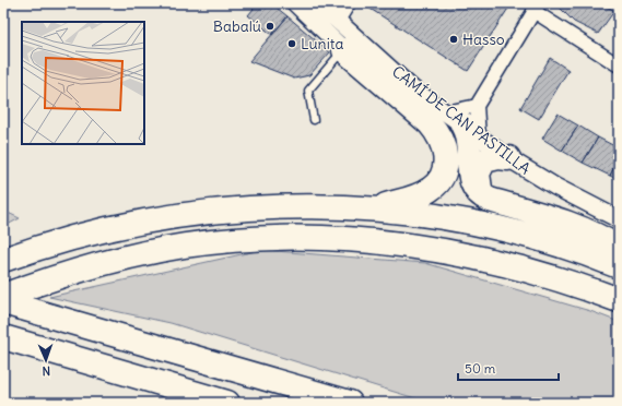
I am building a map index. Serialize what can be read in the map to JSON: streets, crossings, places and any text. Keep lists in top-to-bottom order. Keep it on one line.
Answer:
{"streets":{"street":["CAMÍ DE CAN PASTILLA"]},"places":["Babalú","Hasso","Lunita"],"scale_bar":"50 m","north":"bottom"}
